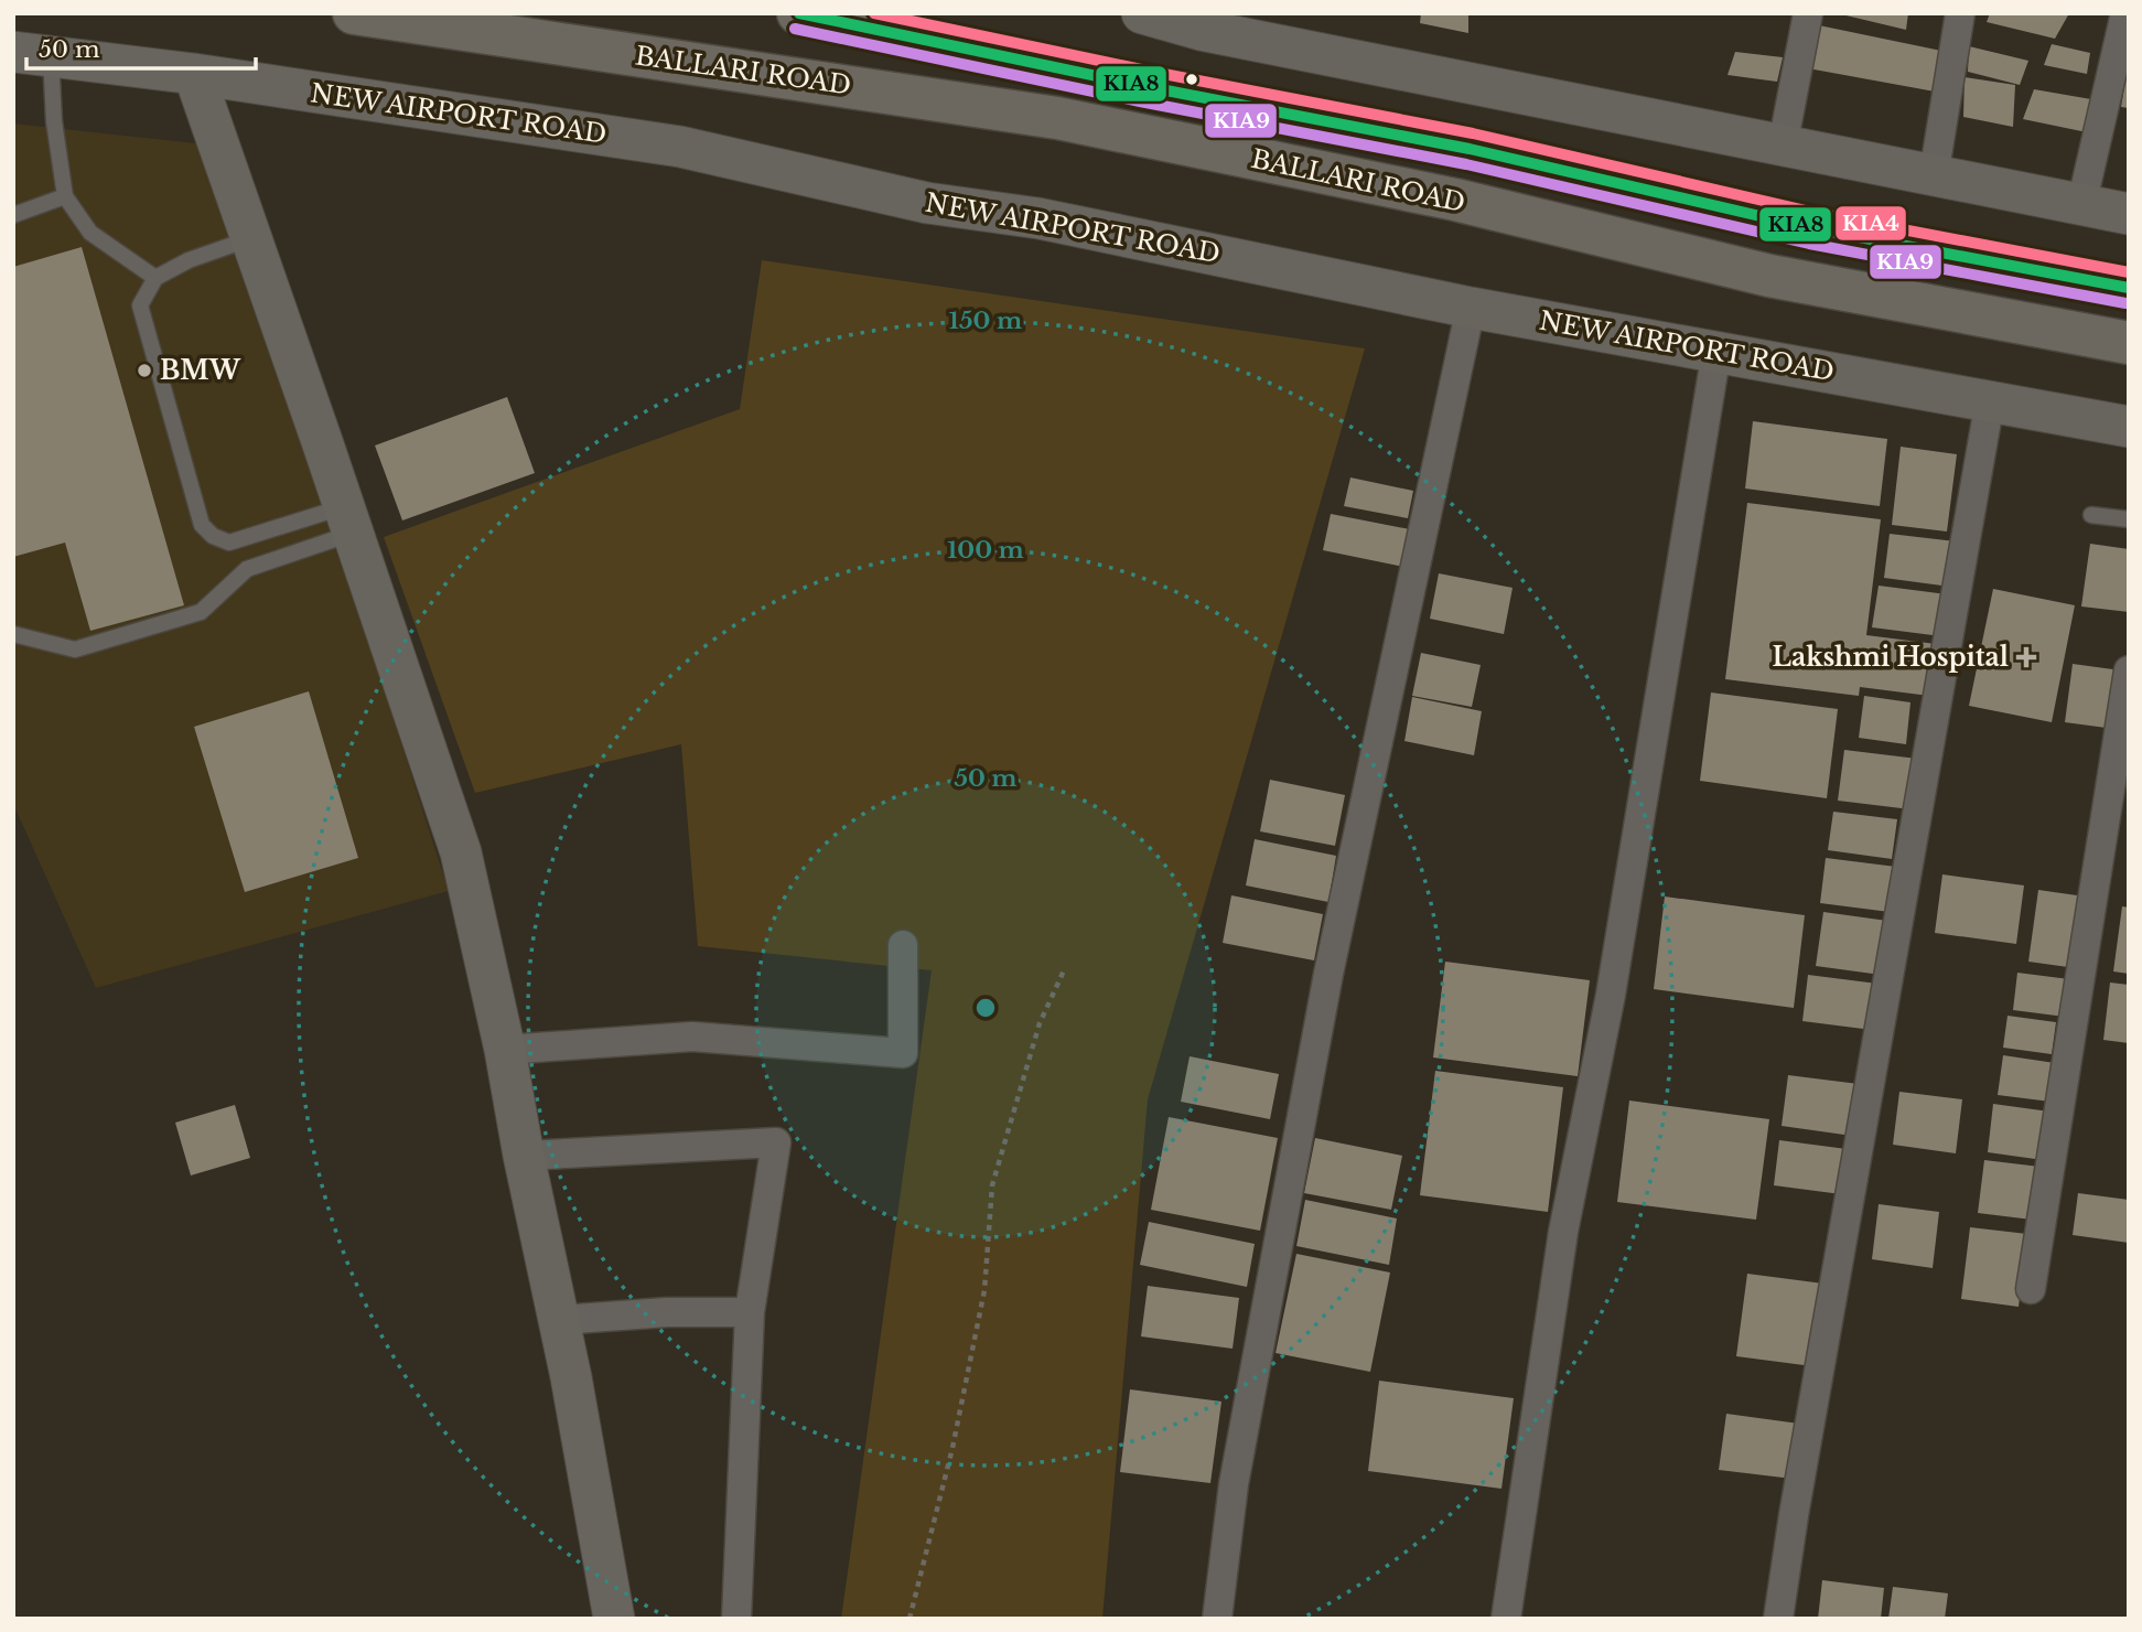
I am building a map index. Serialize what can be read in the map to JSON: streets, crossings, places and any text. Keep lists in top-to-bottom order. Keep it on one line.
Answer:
{"streets":{"highway":["BALLARI ROAD"],"street":["NEW AIRPORT ROAD"]},"places":{"other":["BMW"],"health":["Lakshmi Hospital"]},"lines":["transit line KIA8","transit line KIA4","transit line KIA9"],"scale_bar":"50 m","rings":["150 m","100 m","50 m"]}
